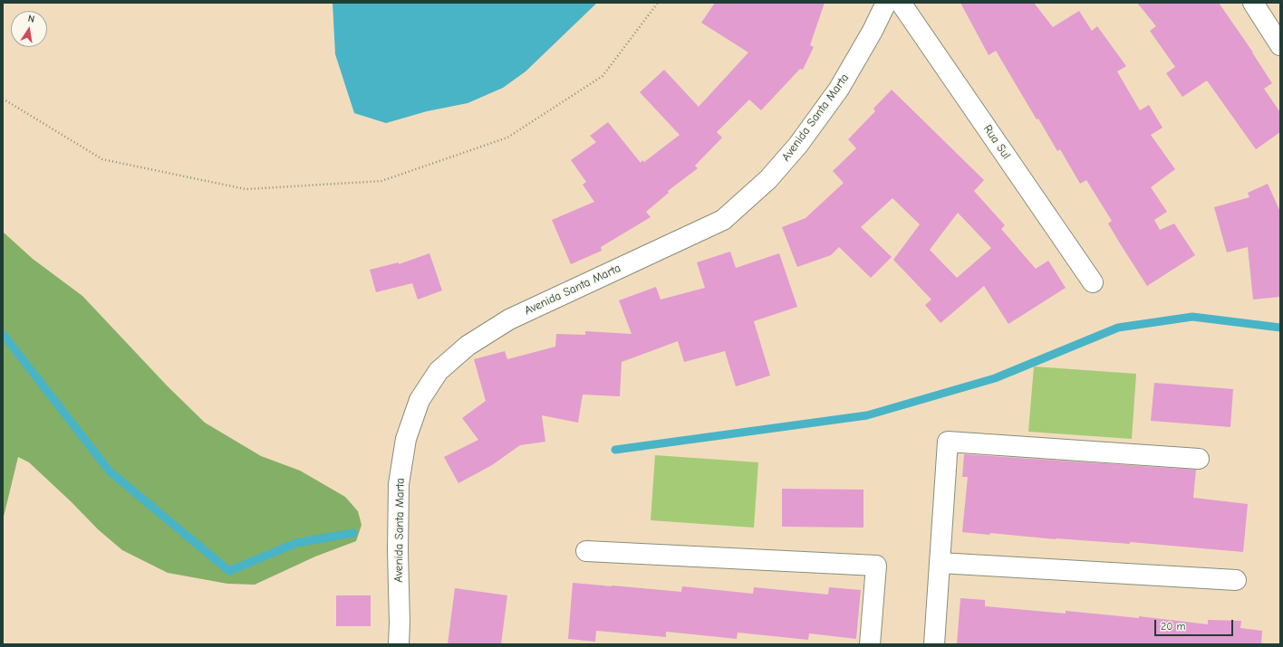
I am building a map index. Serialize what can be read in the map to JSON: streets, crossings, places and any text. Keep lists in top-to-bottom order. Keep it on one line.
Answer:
{"streets":{"street":["Avenida Santa Marta","Rua Sul"]},"scale_bar":"20 m","north":"top"}
